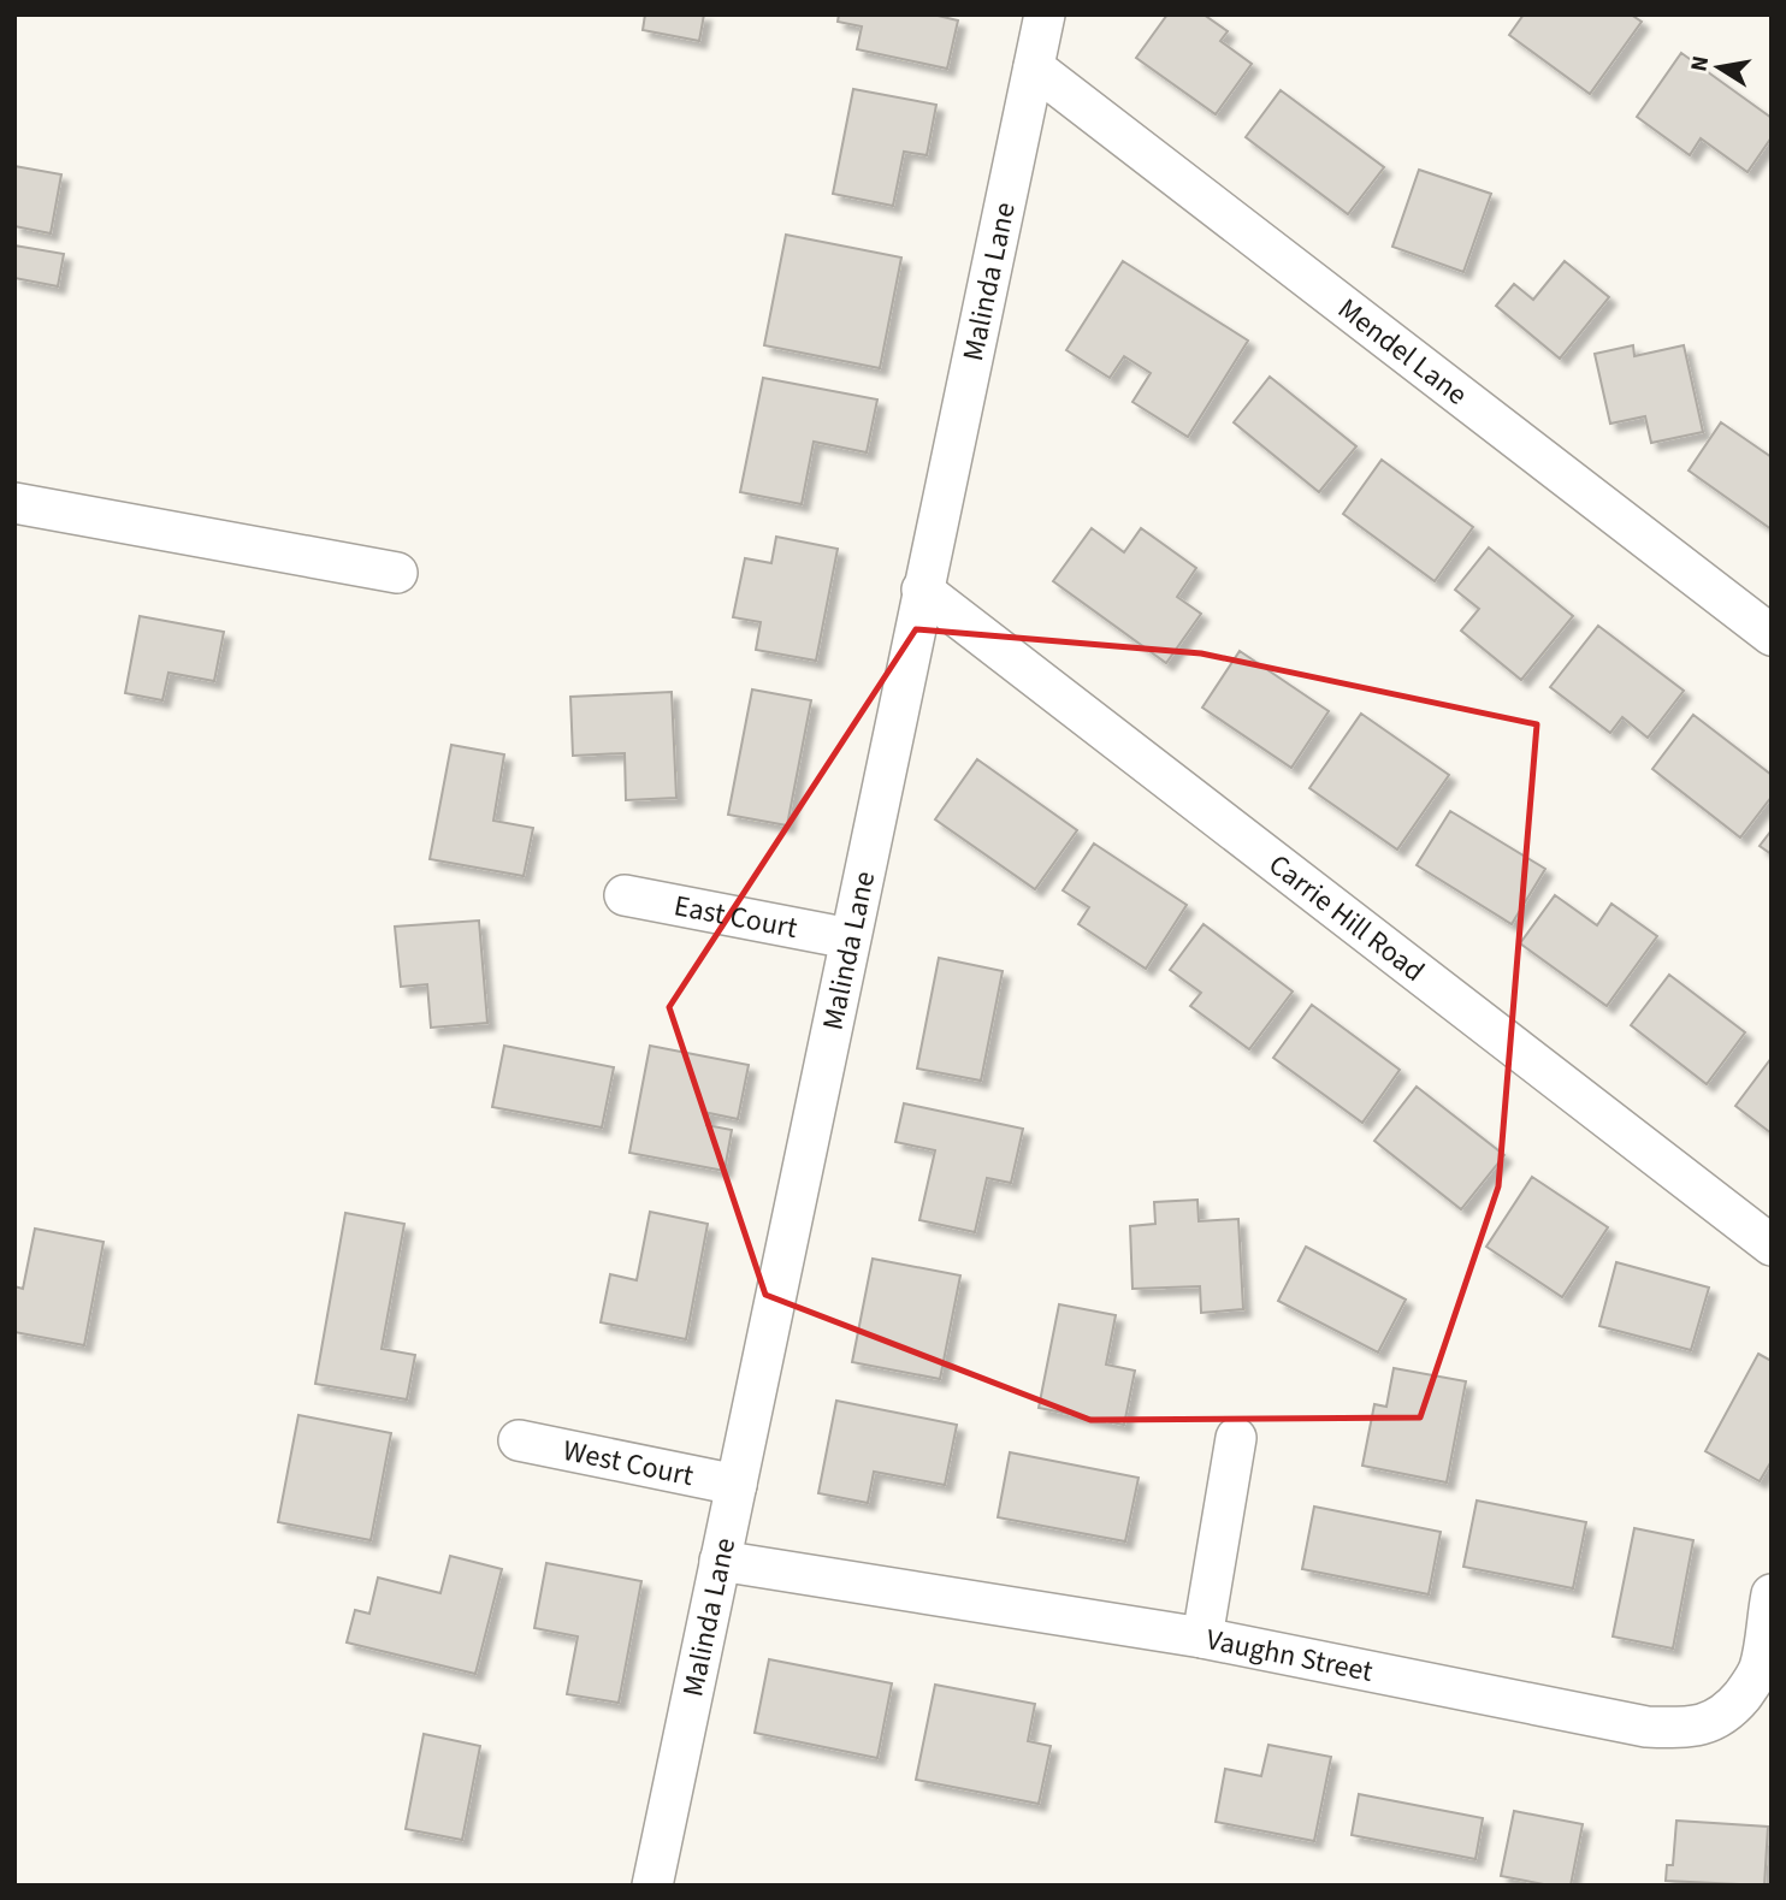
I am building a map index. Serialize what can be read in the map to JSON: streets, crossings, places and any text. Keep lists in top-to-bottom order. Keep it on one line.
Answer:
{"streets":{"street":["Malinda Lane","Mendel Lane","East Court","Carrie Hill Road","West Court","Vaughn Street"]},"crossings":[["Malinda Lane","Mendel Lane"],["Malinda Lane","East Court"],["Malinda Lane","Carrie Hill Road"],["Malinda Lane","West Court"],["Malinda Lane","Vaughn Street"]],"north":"left"}
